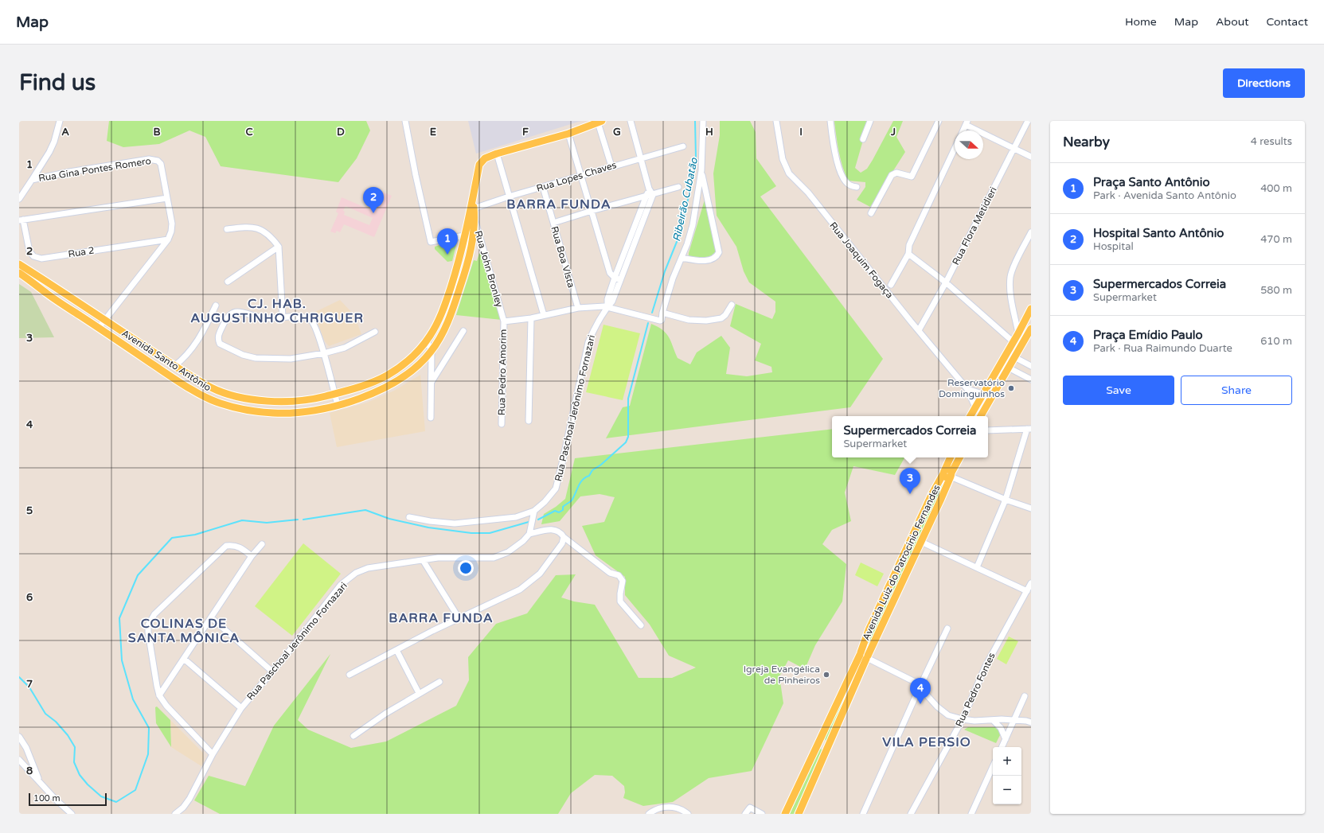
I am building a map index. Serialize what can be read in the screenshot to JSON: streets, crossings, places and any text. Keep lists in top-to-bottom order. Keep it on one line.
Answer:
{"streets":{"main road":["Avenida Santo Antônio","Avenida Luiz do Patrocinio Fernandes"],"street":["Rua Gina Pontes Romero","Rua Lopes Chaves","Rua Flora Metidieri","Rua 2","Rua Boa VIsta","Rua Joaquim Fogaça","Rua John Bronley","Rua Pedro Amorim","Rua Paschoal Jerônimo Fornazari","Rua Pedro Fontes"]},"crossings":[["Rua Gina Pontes Romero","Rua 2"],["Rua Gina Pontes Romero","Avenida Santo Antônio"],["Rua Lopes Chaves","Rua Boa VIsta"],["Rua Lopes Chaves","Rua John Bronley"],["Rua Lopes Chaves","Avenida Santo Antônio"],["Rua Flora Metidieri","Rua Joaquim Fogaça"],["Rua John Bronley","Avenida Santo Antônio"],["Rua John Bronley","Rua Pedro Amorim"]],"districts":["BARRA FUNDA","CJ. HAB. AUGUSTINHO CHRIGUER","BARRA FUNDA","COLINAS DE SANTA MÔNICA","VILA PERSIO"],"water":["Ribeirão Cubatão"],"places":["Reservatório Dominguinhos","Igreja Evangélica de Pinheiros"],"scale_bar":"100 m","north":"right","page":{"header":"Map","nav":["Home","Map","About","Contact"],"buttons":["Directions",["Save","Share"]],"title":"Find us","heading":["Nearby","4 results"],"list":[{"mark":"1","name":"Praça Santo Antônio","note":"Park · Avenida Santo Antônio","value":"400 m"},{"mark":"2","name":"Hospital Santo Antônio","note":"Hospital","value":"470 m"},{"mark":"3","name":"Supermercados Correia","note":"Supermarket","value":"580 m"},{"mark":"4","name":"Praça Emídio Paulo","note":"Park · Rua Raimundo Duarte","value":"610 m"}],"pins":["2","1","3","4"],"popup":["Supermercados Correia","Supermarket"],"map_buttons":["+","−"],"scale":"100 m"},"grid":{"columns":["A","B","C","D","E","F","G","H","I","J"],"rows":["1","2","3","4","5","6","7","8"]}}
